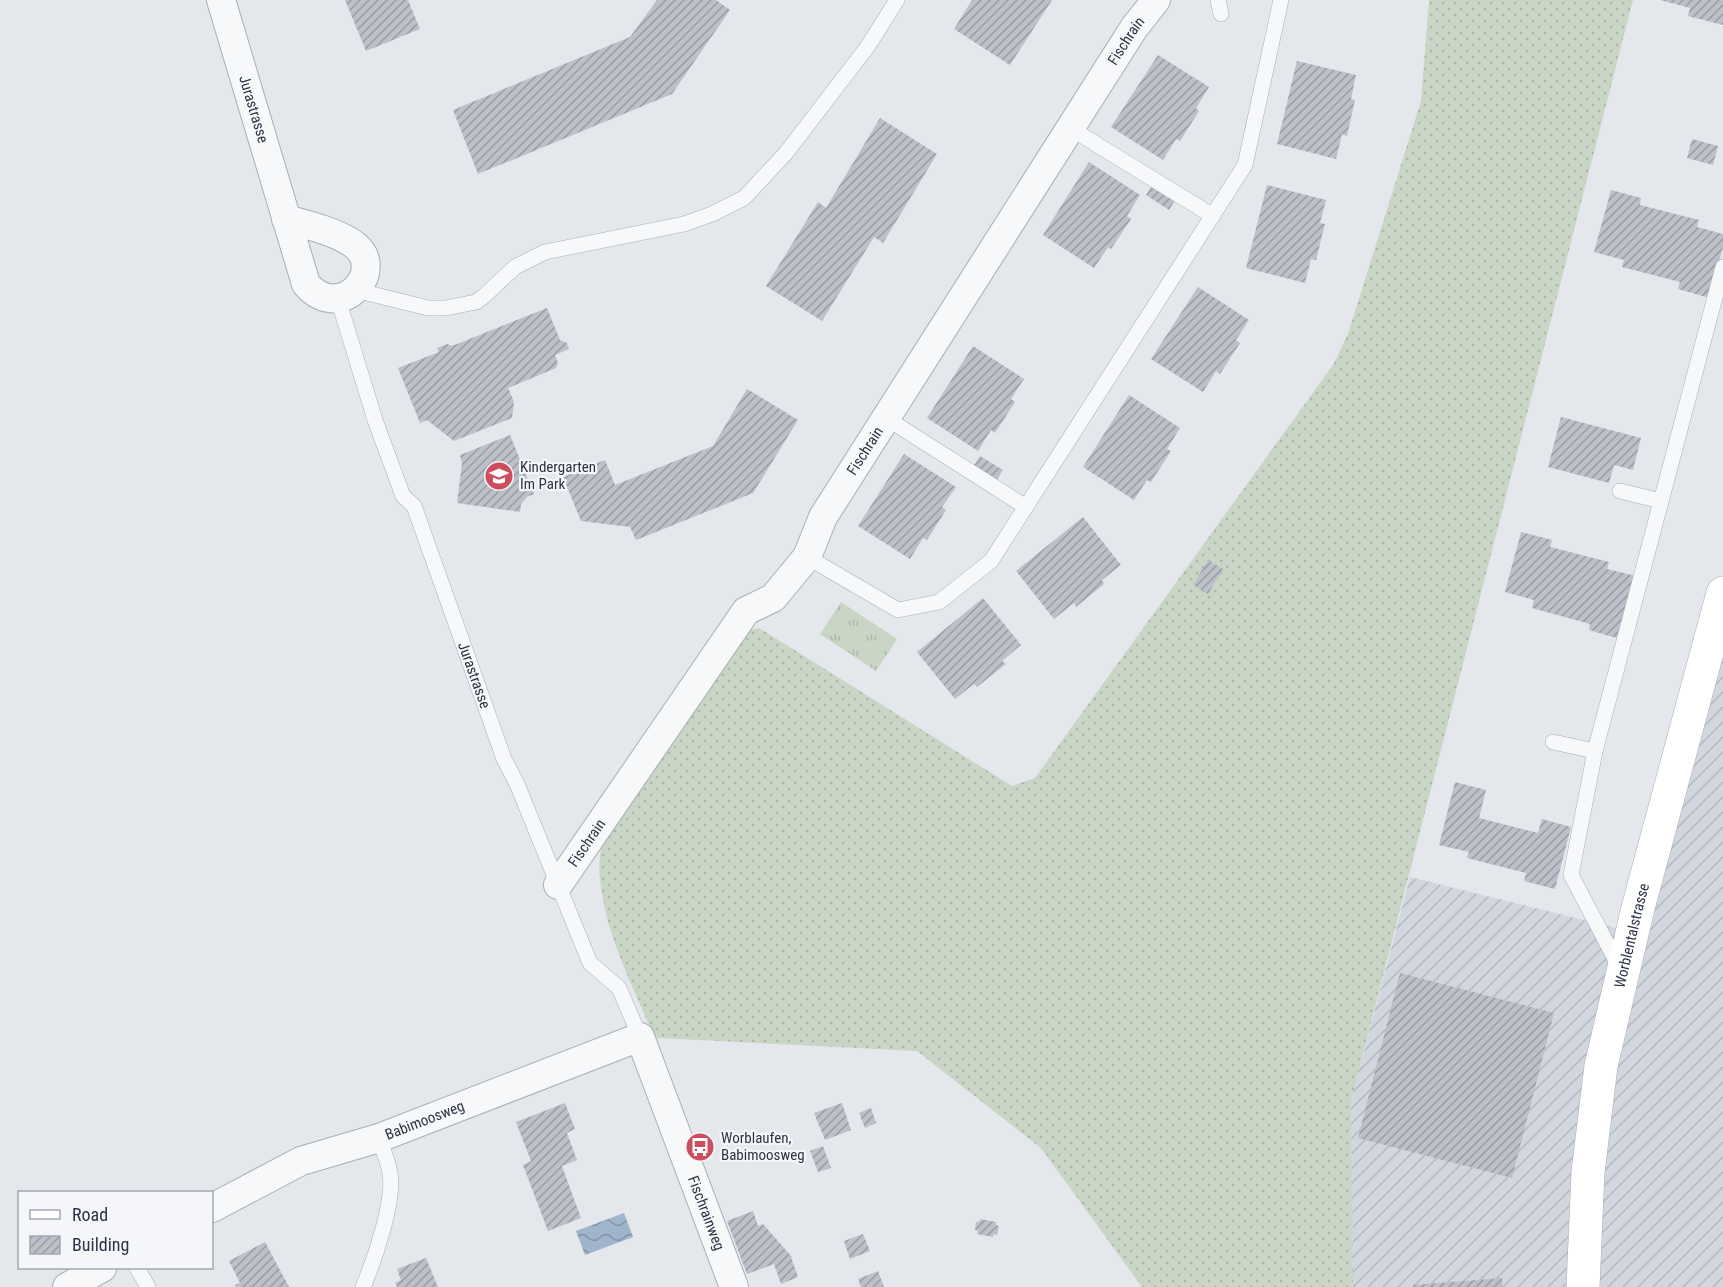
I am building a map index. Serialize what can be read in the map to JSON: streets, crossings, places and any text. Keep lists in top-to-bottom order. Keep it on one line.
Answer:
{"streets":{"main road":["Worblentalstrasse"],"street":["Fischrain","Jurastrasse","Babimoosweg","Fischrainweg"]},"crossings":[["Fischrain","Jurastrasse"],["Jurastrasse","Babimoosweg"],["Jurastrasse","Fischrainweg"],["Babimoosweg","Fischrainweg"]],"places":{"school or university":["Kindergarten Im Park"],"bus stop":["Worblaufen, Babimoosweg"]},"legend":["Road","Building"]}
